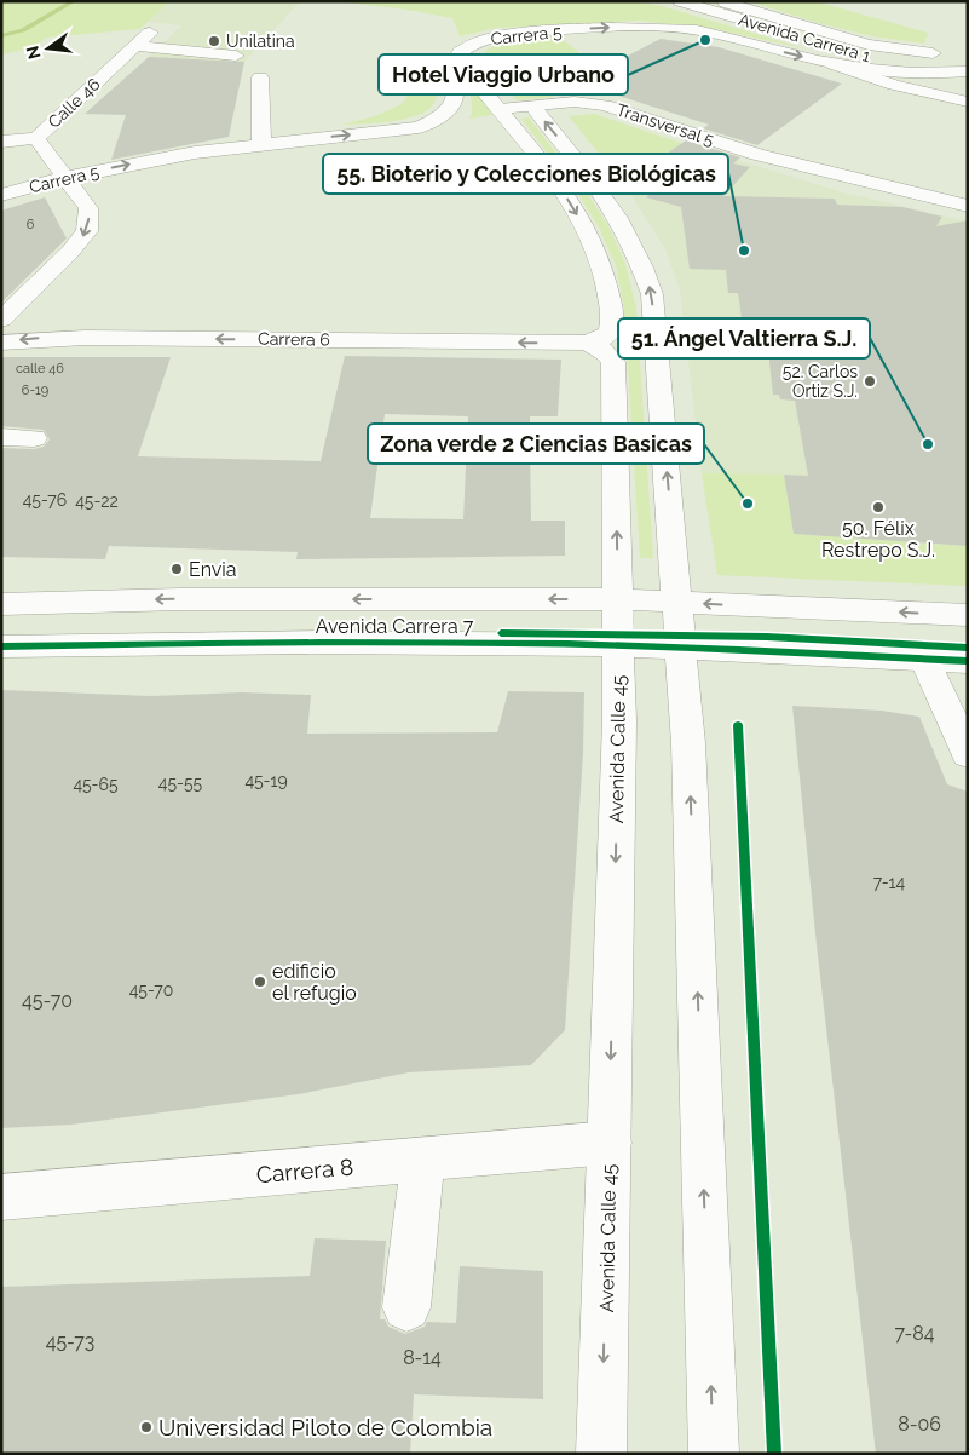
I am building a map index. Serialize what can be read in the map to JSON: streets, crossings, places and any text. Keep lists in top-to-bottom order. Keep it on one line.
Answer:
{"streets":{"main road":["Carrera 5","Avenida Carrera 1","Calle 46","Transversal 5","Carrera 6","Avenida Carrera 7","Avenida Calle 45","Carrera 8"]},"crossings":[["Carrera 5","Calle 46"],["Carrera 6","Avenida Calle 45"],["Avenida Carrera 7","Avenida Calle 45"],["Avenida Calle 45","Carrera 8"]],"one_way":["Carrera 5"],"places":["Hotel Viaggio Urbano","Unilatina","55. Bioterio y Colecciones Biológicas","52. Carlos Ortiz S.J.","51. Ángel Valtierra S.J.","Zona verde 2 Ciencias Basicas","50. Félix Restrepo S.J.","Envia","edificio el refugio","Universidad Piloto de Colombia"],"house_numbers":["6","calle 46","6-19","45-76","45-22","45-19","45-55","45-65","7-14","45-70","45-70","7-84","45-73","8-14","8-06"],"north":"left"}
